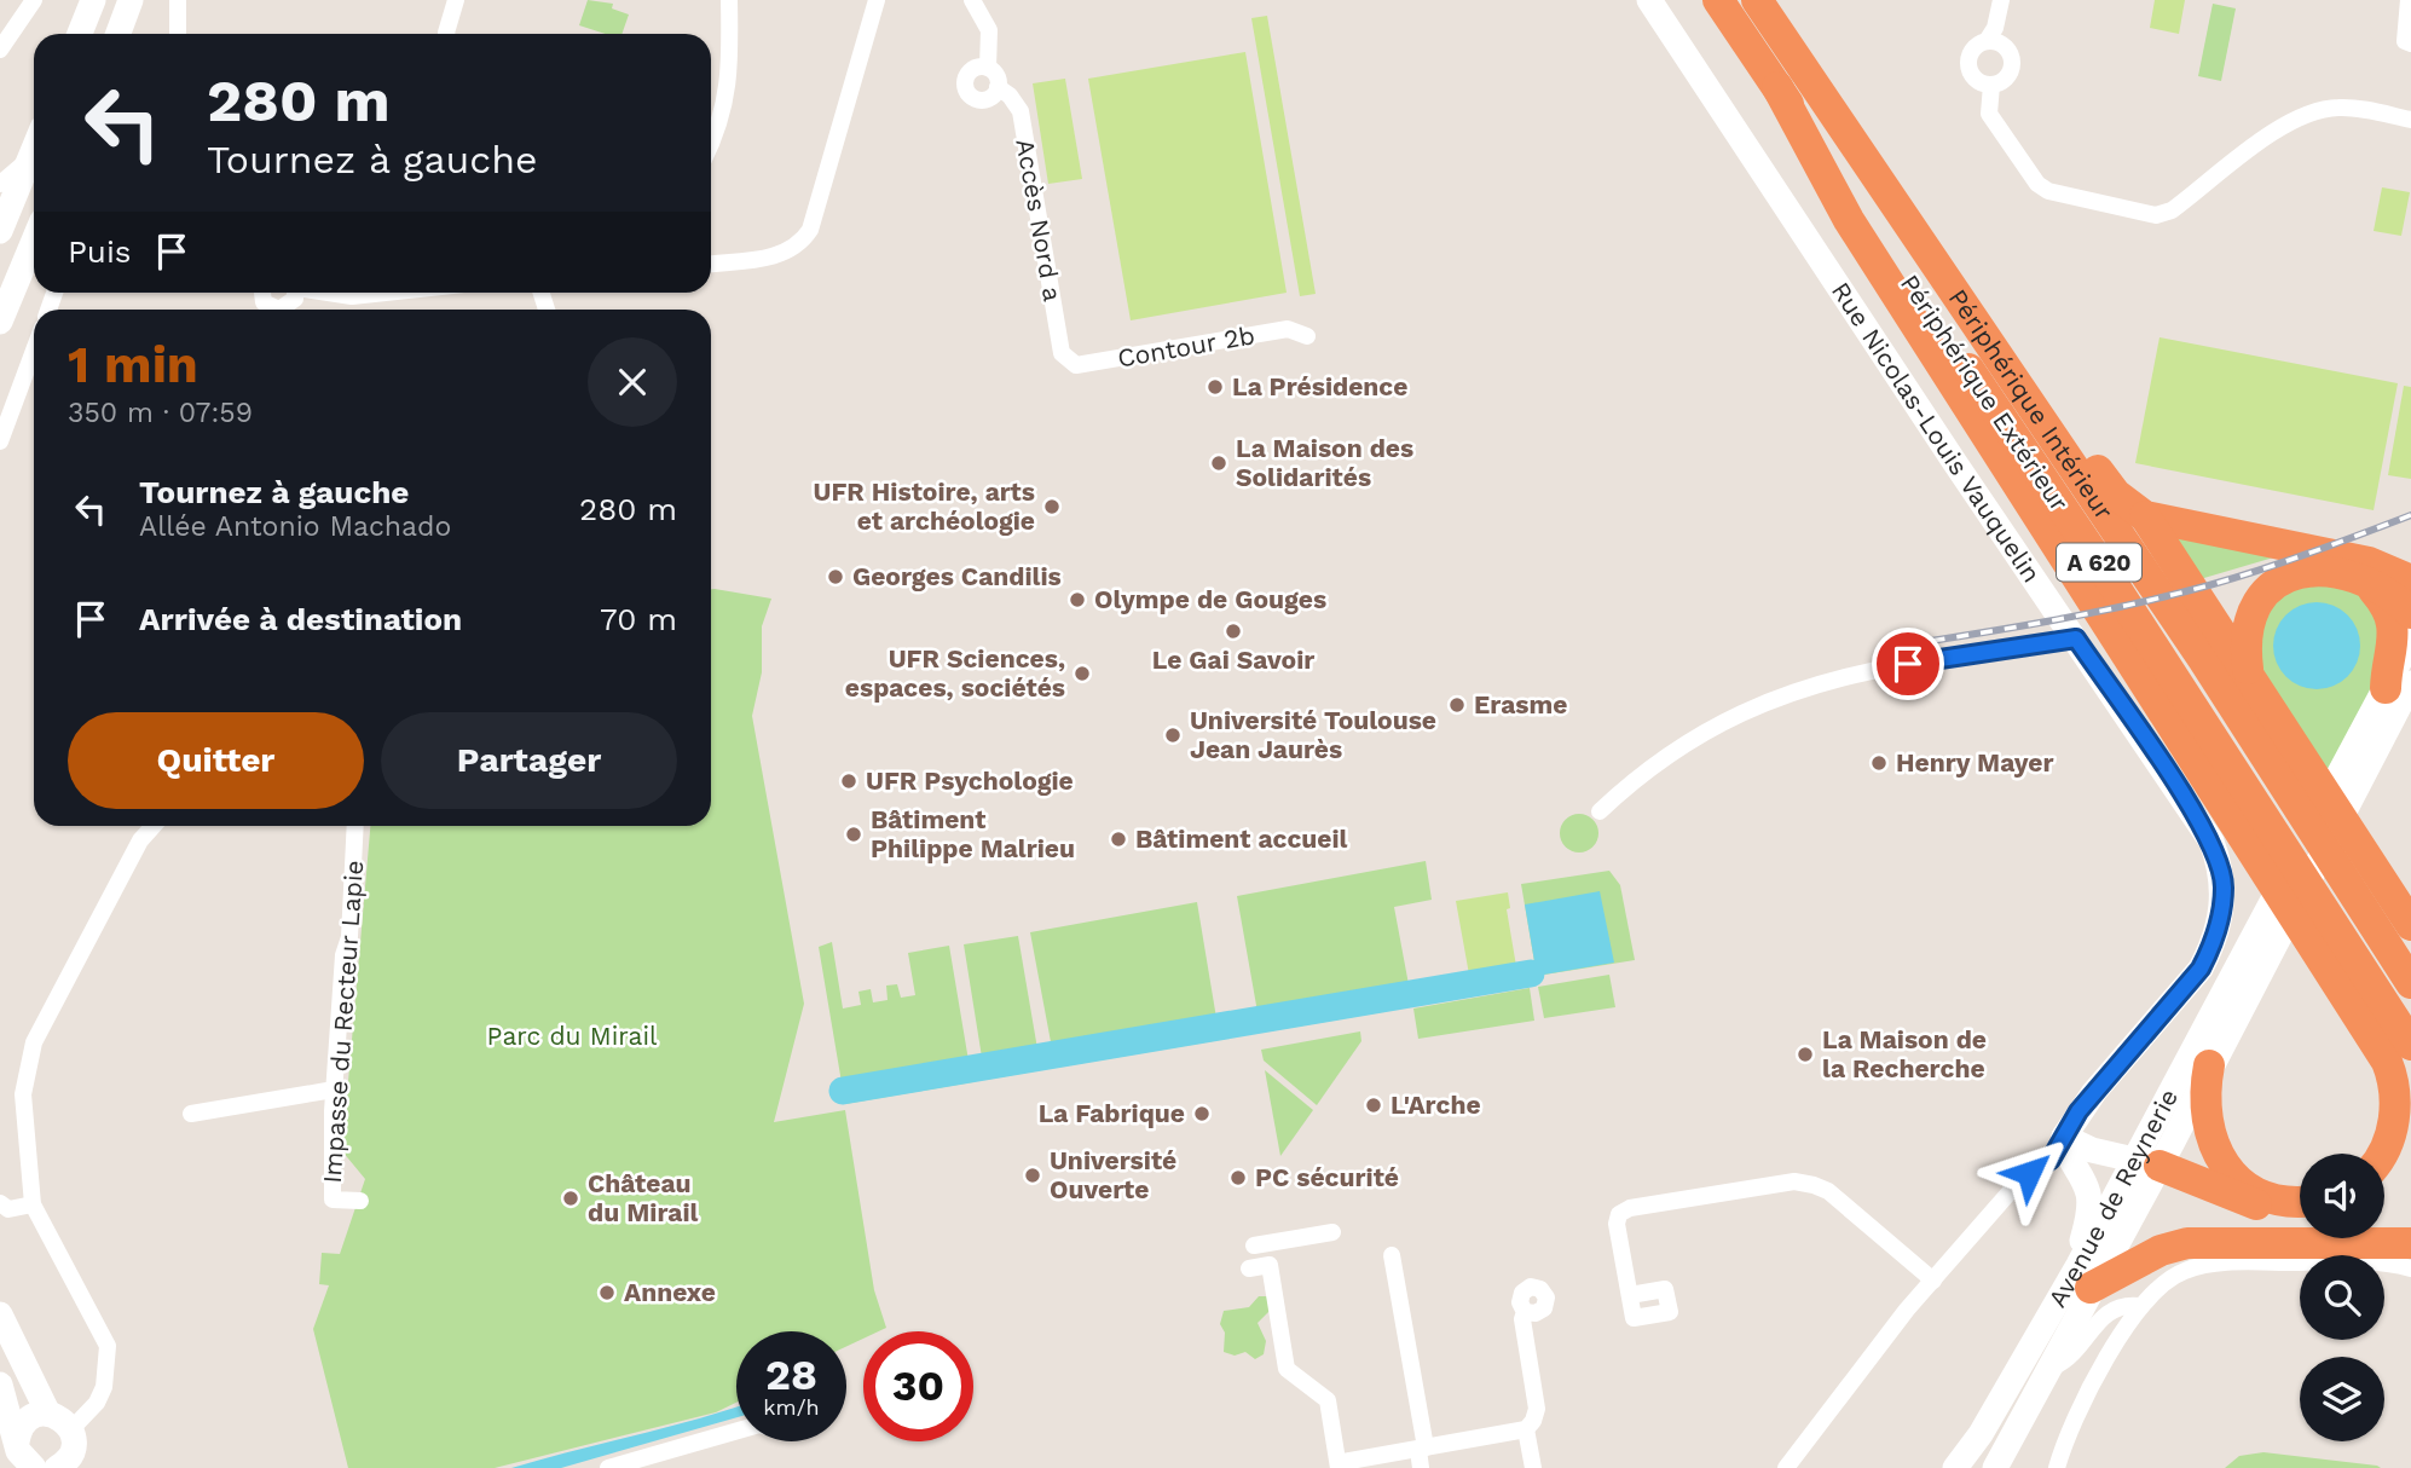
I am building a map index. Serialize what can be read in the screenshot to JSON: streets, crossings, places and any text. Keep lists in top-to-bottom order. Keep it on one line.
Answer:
{"streets":{"highway":["Périphérique Extérieur","Périphérique Intérieur","A 620"],"main road":["Rue Nicolas-Louis Vauquelin","Avenue de Reynerie"],"street":["Accès Nord a","Contour 2b","Impasse du Recteur Lapie"]},"crossings":[["Accès Nord a","Contour 2b"]],"parks":["Parc du Mirail"],"places":["La Présidence","La Maison des Solidarités","UFR Histoire, arts et archéologie","Georges Candilis","Olympe de Gouges","Le Gai Savoir","UFR Sciences, espaces, sociétés","Erasme","Université Toulouse Jean Jaurès","Henry Mayer","UFR Psychologie","Bâtiment Philippe Malrieu","Bâtiment accueil","La Maison de la Recherche","L'Arche","La Fabrique","Université Ouverte","PC sécurité","Château du Mirail","Annexe"],"page":{"turn":["280 m","Tournez à gauche"],"then":"Puis","heading":["1 min","350 m · 07:59"],"list":[{"name":"Tournez à gauche","note":"Allée Antonio Machado","value":"280 m"},{"name":"Arrivée à destination","value":"70 m"}],"buttons":["Quitter","Partager"],"speed":"28 km/h","limit":"30"}}
